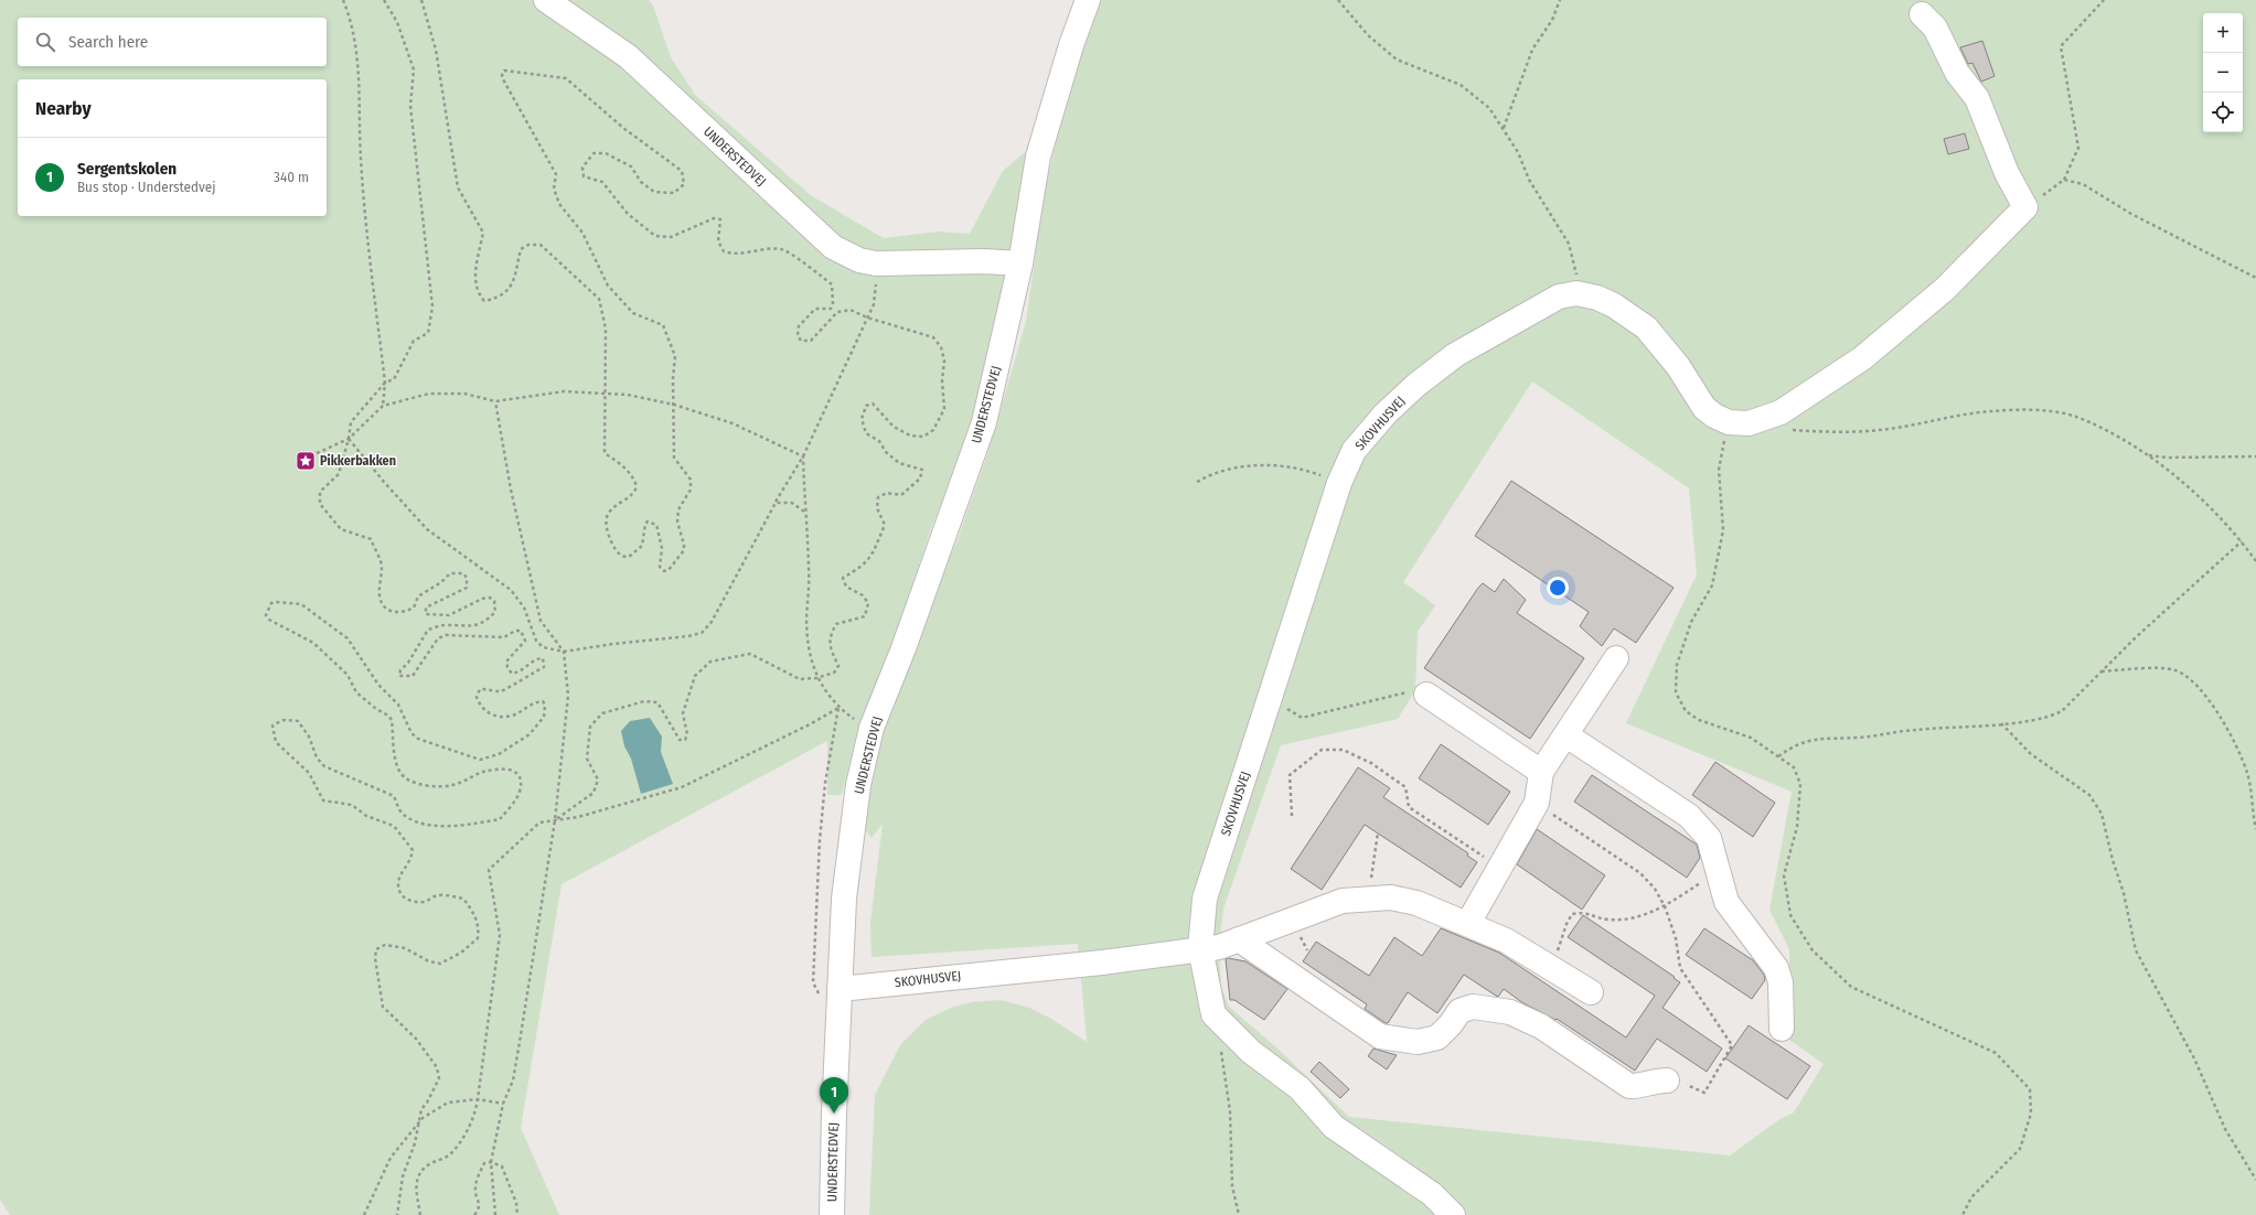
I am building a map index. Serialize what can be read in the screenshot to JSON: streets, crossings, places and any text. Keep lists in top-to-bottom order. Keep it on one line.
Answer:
{"streets":{"street":["UNDERSTEDVEJ","SKOVHUSVEJ"]},"crossings":[["UNDERSTEDVEJ","SKOVHUSVEJ"]],"places":{"place":["Pikkerbakken"]},"page":{"map_buttons":["+","−"],"search":"Search here","heading":"Nearby","list":[{"mark":"1","name":"Sergentskolen","note":"Bus stop · Understedvej","value":"340 m"}],"pins":"1"}}
